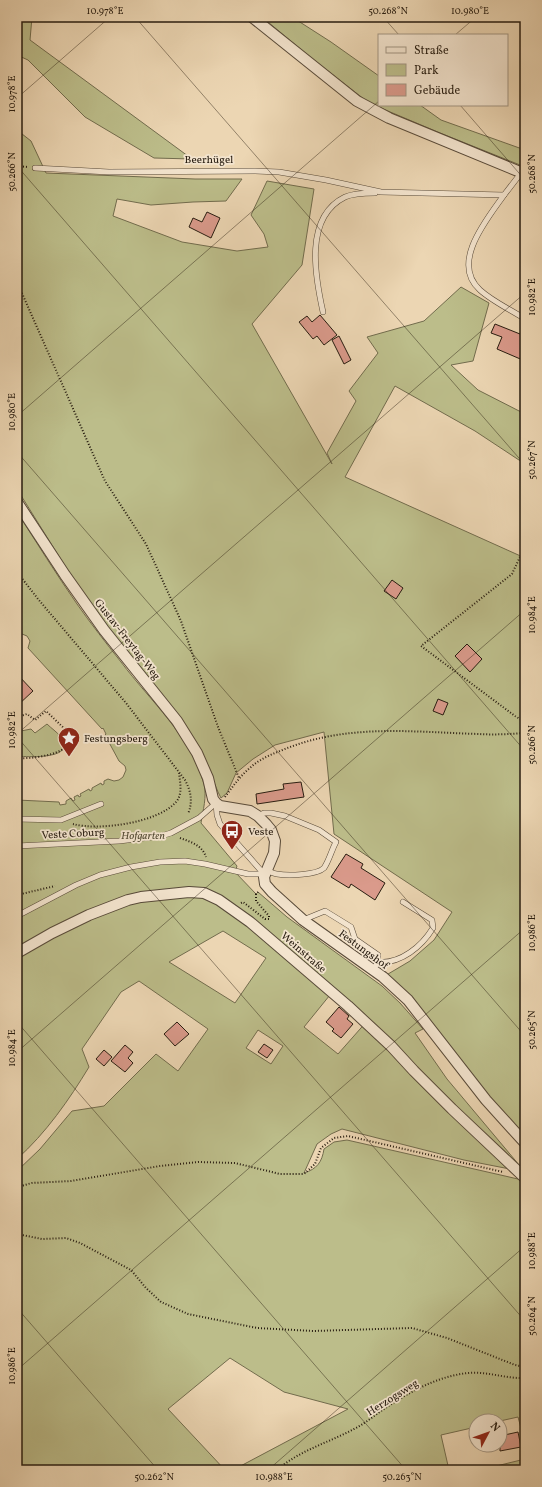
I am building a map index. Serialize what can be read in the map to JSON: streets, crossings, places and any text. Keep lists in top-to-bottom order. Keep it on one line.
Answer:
{"streets":{"street":["Gustav-Freytag-Weg","Festungshof","Weinstraße"],"lane":["Beerhügel","Veste Coburg"],"path":["Herzogsweg"]},"crossings":[["Gustav-Freytag-Weg","Veste Coburg"]],"parks":["Hofgarten"],"places":{"place":["Festungsberg"],"bus stop":["Veste"]},"legend":["Straße","Park","Gebäude"],"north":"top right","coordinates":["10.978°E","50.268°N","10.980°E","50.266°N","10.982°E","50.267°N","10.984°E","10.986°E","50.265°N","10.988°E","50.264°N","50.262°N","50.263°N"]}
